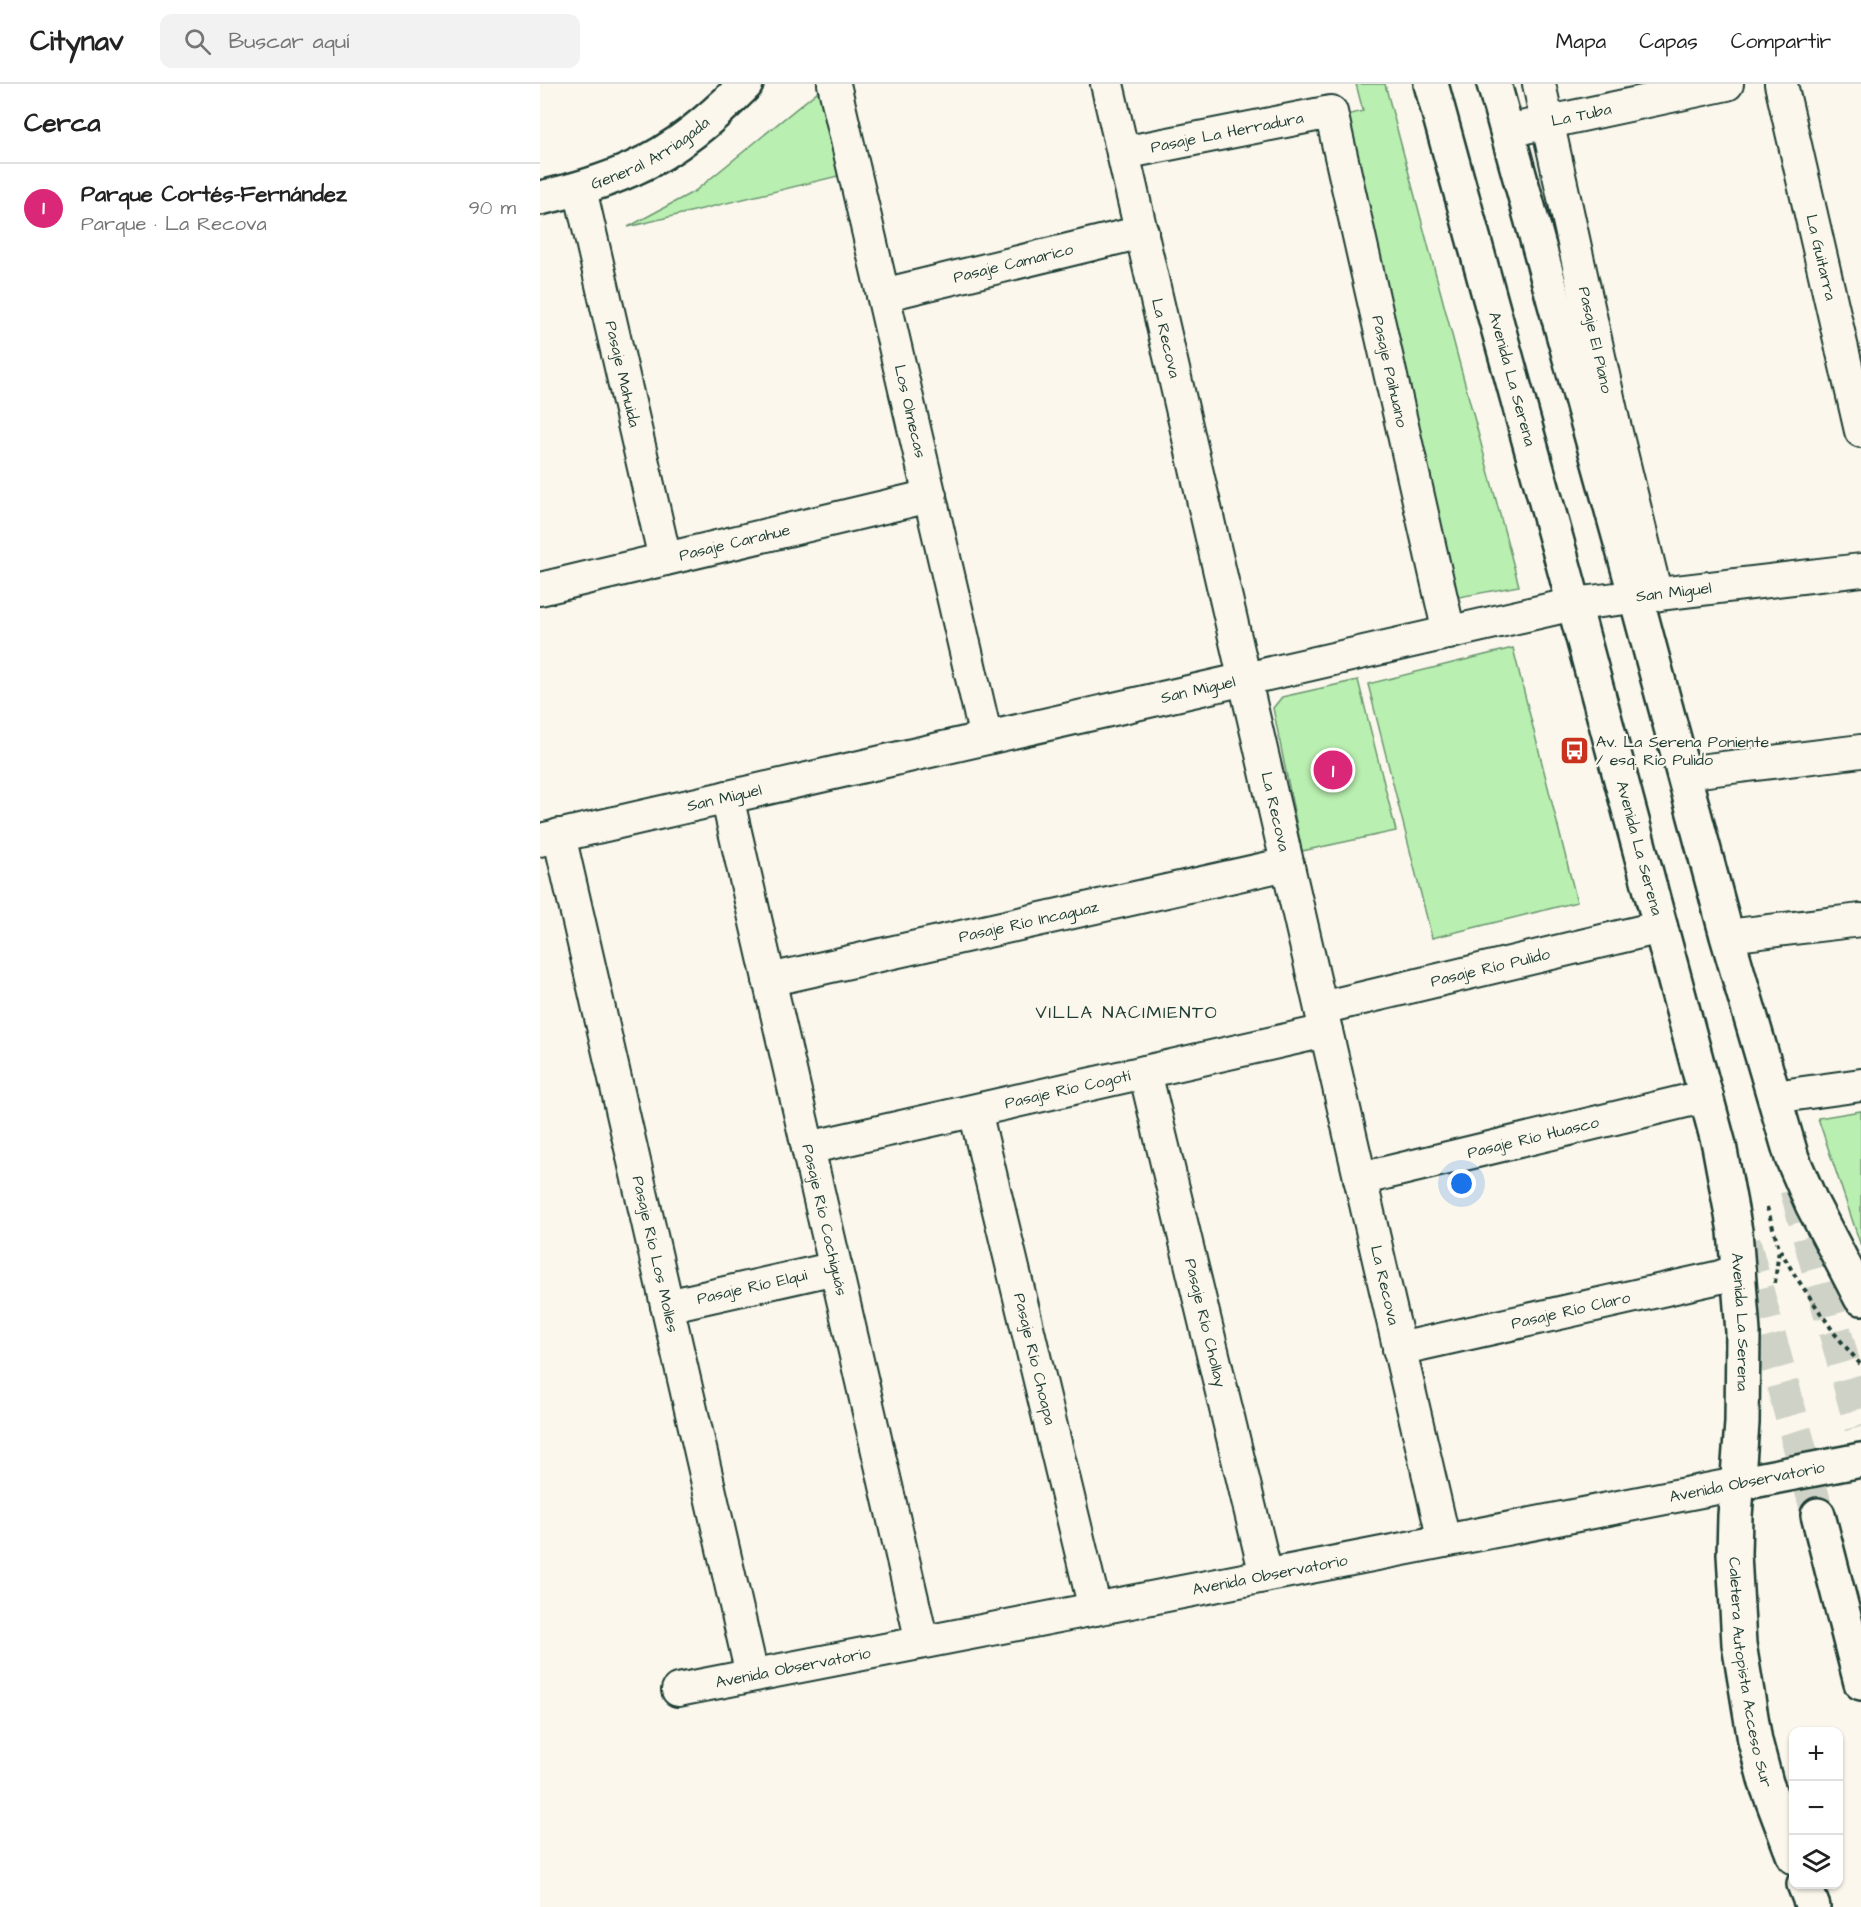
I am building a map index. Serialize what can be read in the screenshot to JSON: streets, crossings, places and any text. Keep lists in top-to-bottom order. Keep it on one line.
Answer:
{"streets":{"main road":["General Arriagada","Avenida La Serena","Avenida Observatorio","Caletera Autopista Acceso Sur"],"street":["La Tuba","Pasaje La Herradura","La Guitarra","Pasaje Camarico","La Recova","Pasaje El Piano","Pasaje Paihuano","Pasaje Mahuida","Los Olmecas","Pasaje Carahue","San Miguel","Pasaje Río Incaguaz","Pasaje Río Pulido","Pasaje Río Cogotí","Pasaje Río Huasco","Pasaje Río Cochiguás","Pasaje Río Los Molles","Pasaje Río Elqui","Pasaje Río Claro","Pasaje Río Chollay","Pasaje Río Choapa"]},"crossings":[["La Tuba","Pasaje El Piano"],["Pasaje La Herradura","La Recova"],["Pasaje La Herradura","Pasaje Paihuano"],["General Arriagada","Pasaje Mahuida"],["Pasaje Camarico","La Recova"],["Pasaje Camarico","Los Olmecas"],["La Recova","San Miguel"],["La Recova","Pasaje Río Incaguaz"],["La Recova","Pasaje Río Pulido"],["La Recova","Pasaje Río Cogotí"],["La Recova","Pasaje Río Huasco"],["La Recova","Pasaje Río Claro"],["La Recova","Avenida Observatorio"],["Pasaje El Piano","San Miguel"],["Pasaje Paihuano","San Miguel"],["Pasaje Mahuida","Pasaje Carahue"],["Avenida La Serena","San Miguel"],["Avenida La Serena","Pasaje Río Pulido"],["Avenida La Serena","Pasaje Río Huasco"],["Avenida La Serena","Pasaje Río Claro"],["Avenida La Serena","Avenida Observatorio"],["Avenida La Serena","Caletera Autopista Acceso Sur"],["Los Olmecas","Pasaje Carahue"],["Los Olmecas","San Miguel"],["San Miguel","Pasaje Río Cochiguás"],["San Miguel","Pasaje Río Los Molles"],["Pasaje Río Incaguaz","Pasaje Río Cochiguás"],["Pasaje Río Pulido","Pasaje Río Cogotí"],["Pasaje Río Cogotí","Pasaje Río Cochiguás"],["Pasaje Río Cogotí","Pasaje Río Chollay"],["Pasaje Río Cogotí","Pasaje Río Choapa"],["Pasaje Río Cochiguás","Pasaje Río Elqui"],["Pasaje Río Cochiguás","Avenida Observatorio"],["Pasaje Río Los Molles","Pasaje Río Elqui"],["Pasaje Río Los Molles","Avenida Observatorio"],["Pasaje Río Chollay","Avenida Observatorio"],["Pasaje Río Choapa","Avenida Observatorio"],["Avenida Observatorio","Caletera Autopista Acceso Sur"]],"districts":["VILLA NACIMIENTO"],"places":{"bus stop":["Av. La Serena Poniente / esq. Río Pulido"]},"page":{"header":"Citynav","search":"Buscar aquí","nav":["Mapa","Capas","Compartir"],"heading":"Cerca","list":[{"mark":"1","name":"Parque Cortés-Fernández","note":"Parque · La Recova","value":"90 m"}],"pins":"1","map_buttons":["+","−"]}}
